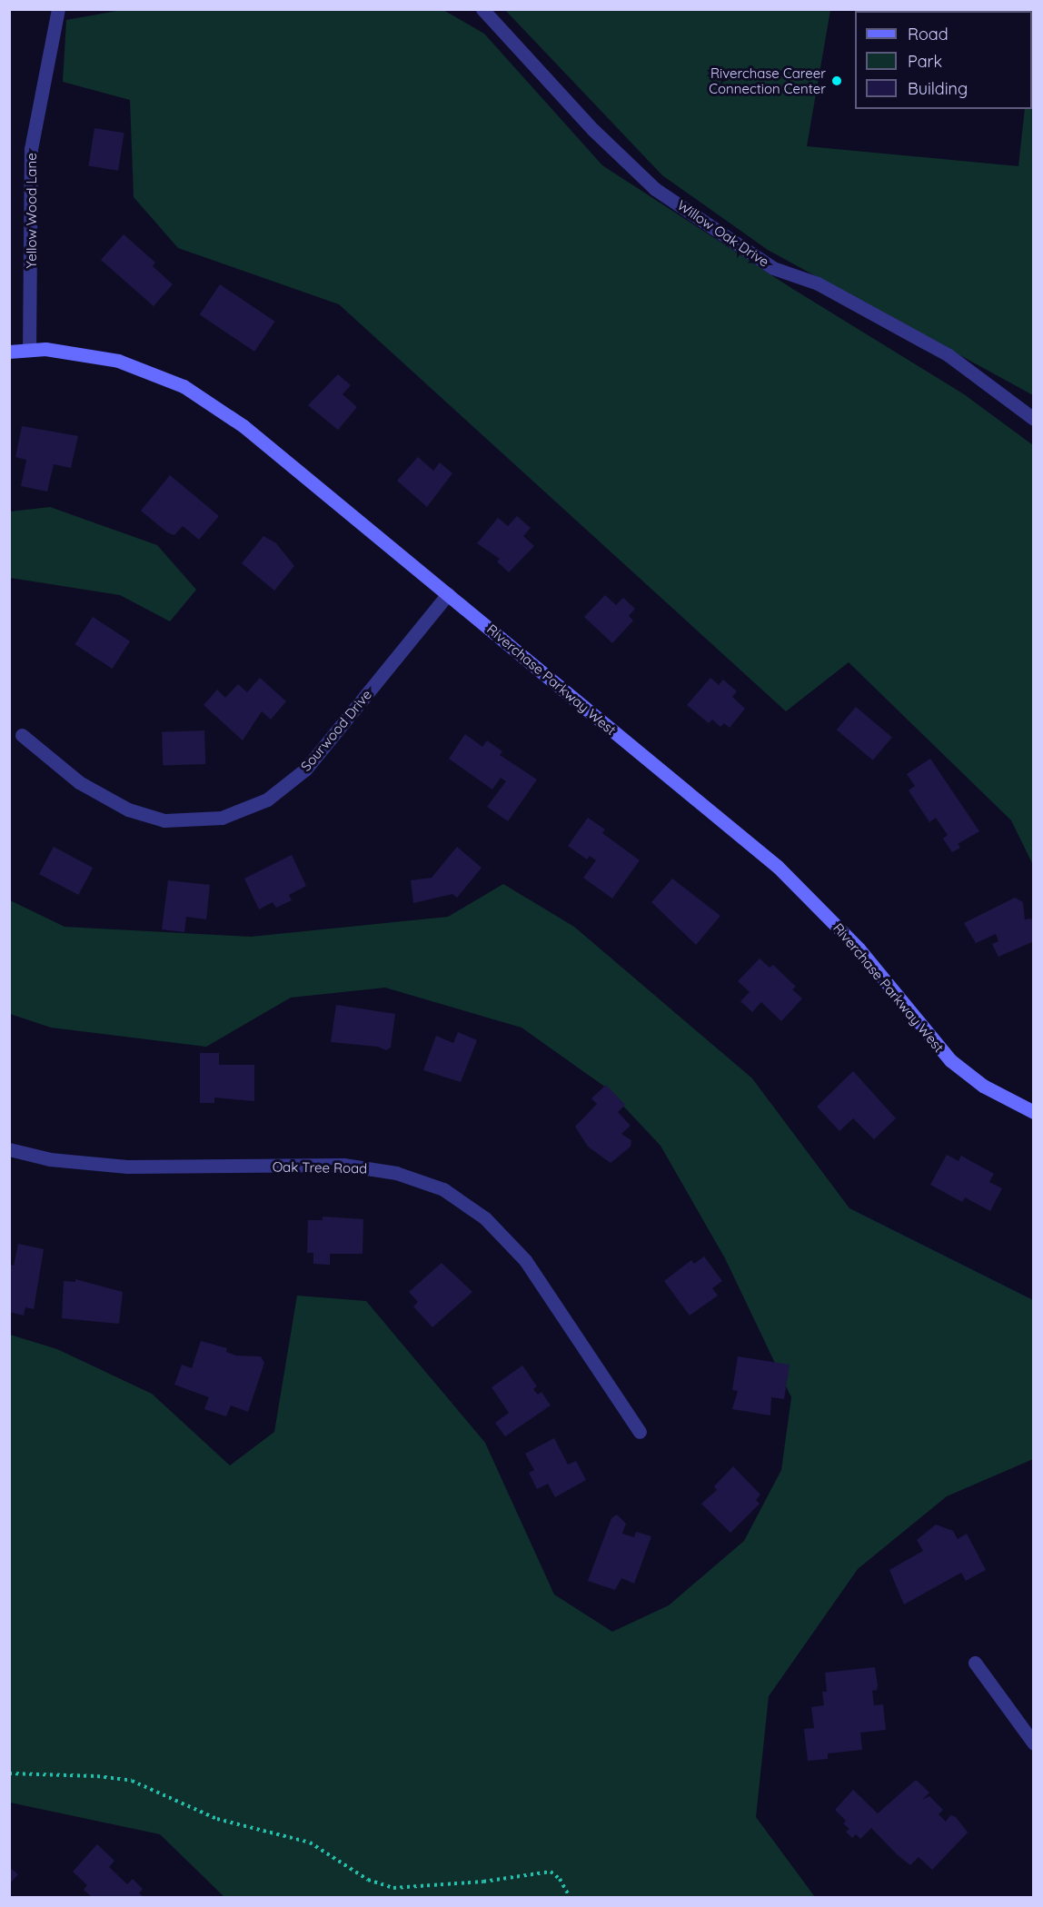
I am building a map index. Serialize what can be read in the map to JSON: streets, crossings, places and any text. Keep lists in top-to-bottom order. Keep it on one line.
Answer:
{"streets":{"street":["Yellow Wood Lane","Willow Oak Drive","Riverchase Parkway West","Sourwood Drive","Oak Tree Road"]},"crossings":[["Yellow Wood Lane","Riverchase Parkway West"],["Riverchase Parkway West","Sourwood Drive"]],"places":["Riverchase Career Connection Center"],"legend":["Road","Park","Building"]}
